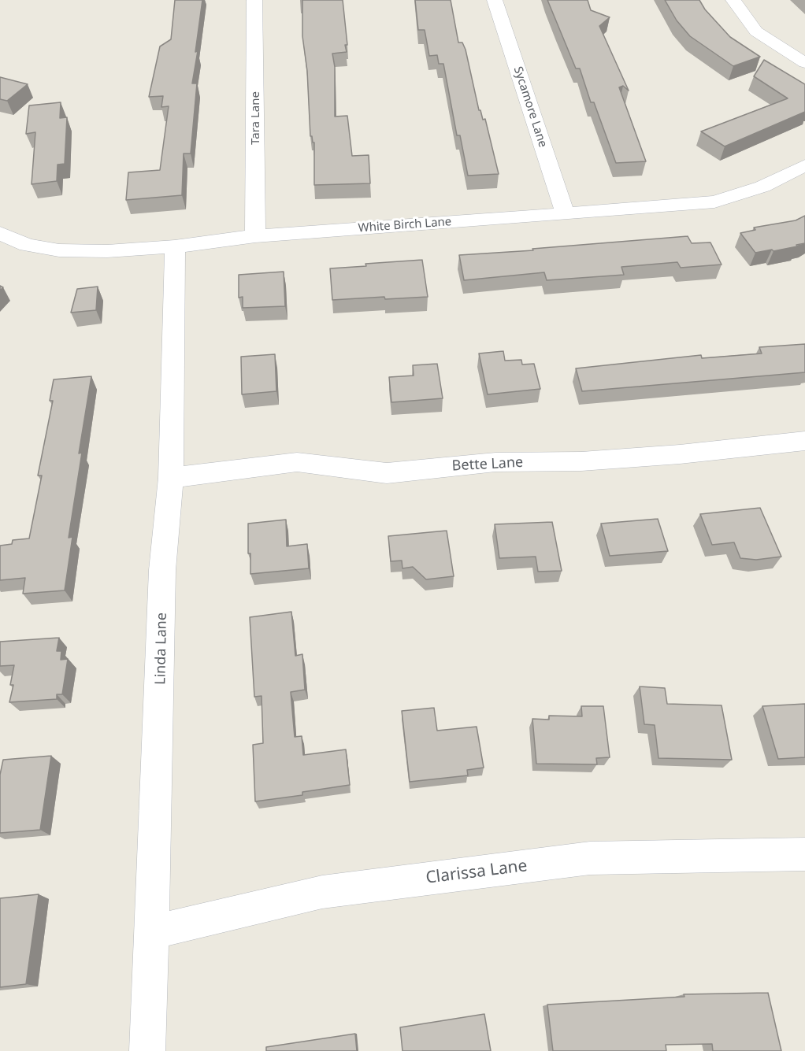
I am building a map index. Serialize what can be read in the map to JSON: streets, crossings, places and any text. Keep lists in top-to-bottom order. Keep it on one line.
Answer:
{"streets":{"street":["Sycamore Lane","Tara Lane","White Birch Lane","Bette Lane","Linda Lane","Clarissa Lane"]},"crossings":[["Sycamore Lane","White Birch Lane"],["Tara Lane","White Birch Lane"],["White Birch Lane","Linda Lane"],["Bette Lane","Linda Lane"],["Linda Lane","Clarissa Lane"]]}
